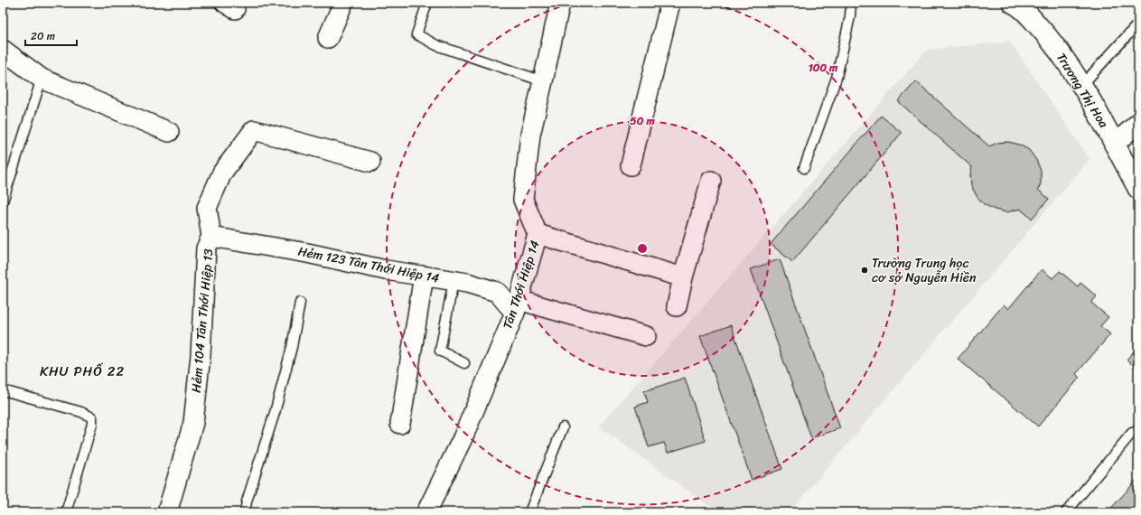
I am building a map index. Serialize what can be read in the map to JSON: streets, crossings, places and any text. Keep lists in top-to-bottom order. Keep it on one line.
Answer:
{"streets":{"street":["Trương Thị Hoa","Hẻm 123 Tân Thới Hiệp 14","Tân Thới Hiệp 14","Hẻm 104 Tân Thới Hiệp 13"]},"crossings":[["Hẻm 123 Tân Thới Hiệp 14","Tân Thới Hiệp 14"],["Hẻm 123 Tân Thới Hiệp 14","Hẻm 104 Tân Thới Hiệp 13"]],"districts":["KHU PHỐ 22"],"places":["Trường Trung học cơ sở Nguyễn Hiền"],"scale_bar":"20 m","rings":["100 m","50 m"]}
